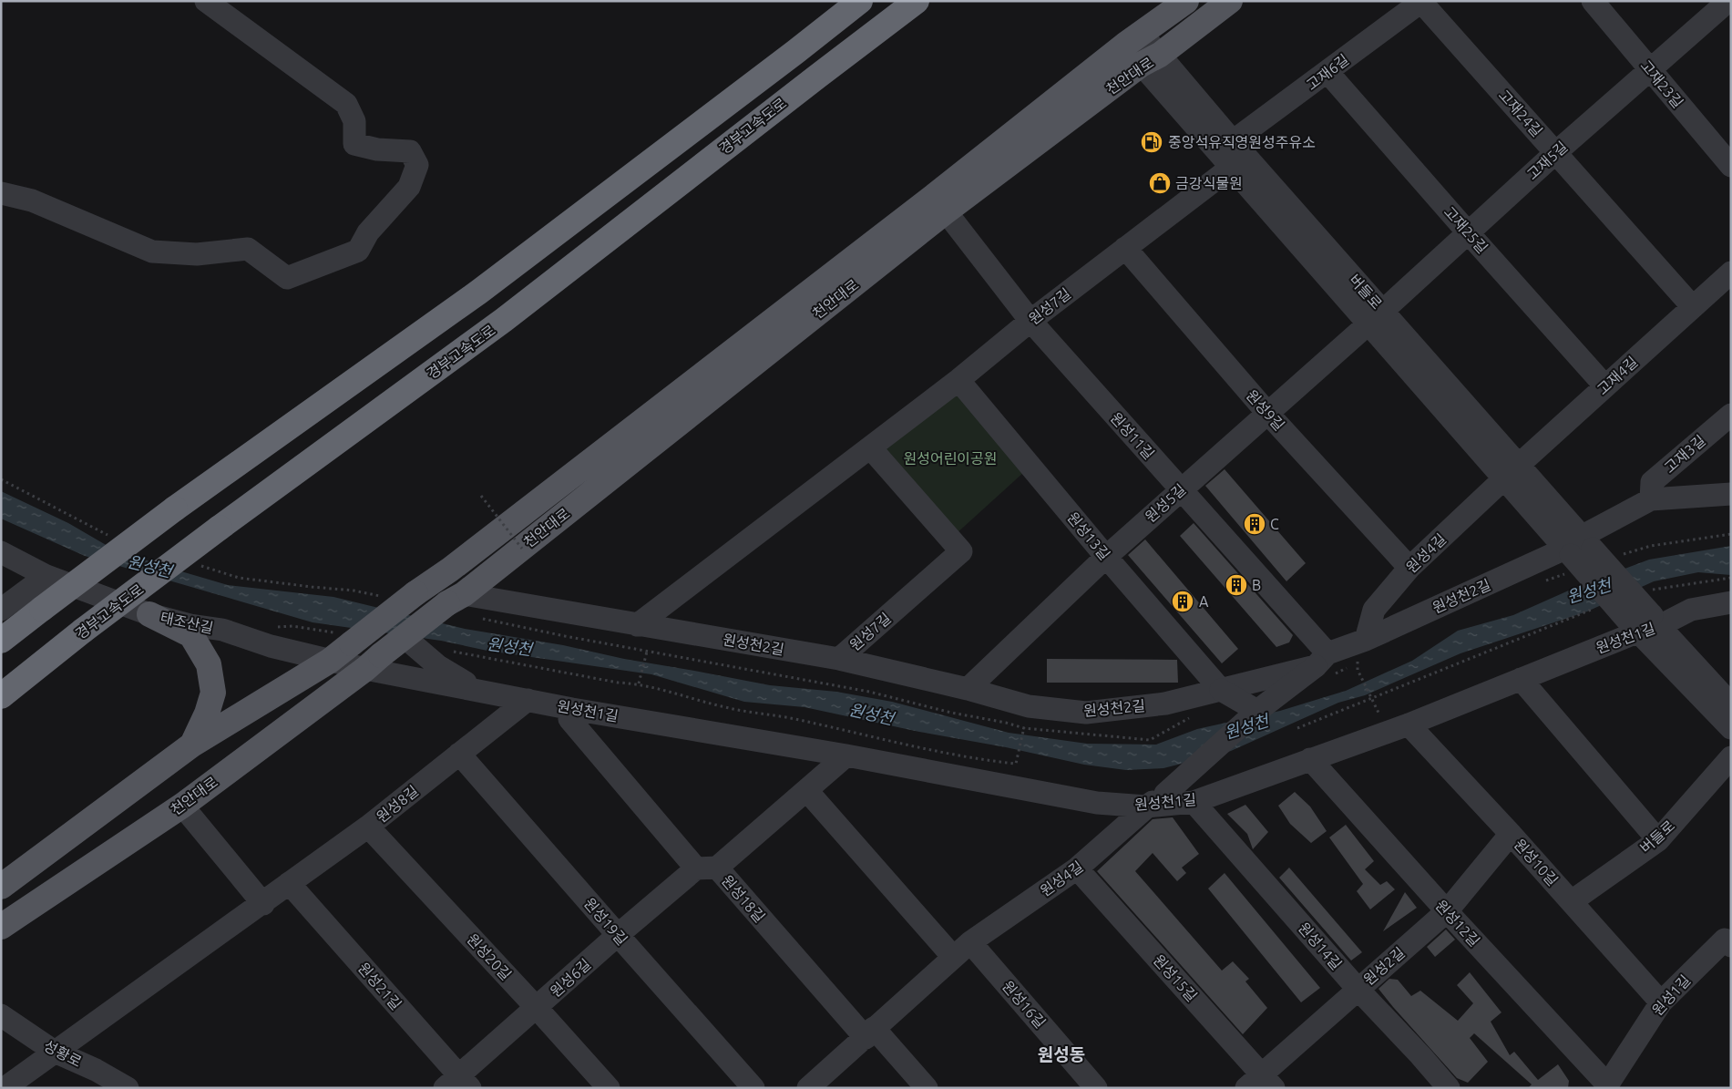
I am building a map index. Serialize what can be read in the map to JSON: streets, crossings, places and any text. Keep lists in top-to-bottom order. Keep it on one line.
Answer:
{"streets":{"highway":["경부고속도로"],"main road":["천안대로"],"street":["고재6길","고재23길","고재24길","고재5길","고재25길","버들로","원성7길","고재4길","원성9길","원성11길","고재3길","원성5길","원성13길","원성4길","원성천2길","태조산길","원성천1길","원성8길","원성10길","원성18길","원성19길","원성12길","원성14길","원성20길","원성2길","원성6길","원성15길","원성21길","원성1길","원성16길","성황로"]},"crossings":[["고재6길","고재24길"],["고재6길","고재25길"],["고재6길","버들로"],["천안대로","버들로"],["천안대로","원성11길"],["천안대로","원성천2길"],["천안대로","원성천1길"],["고재23길","고재5길"],["고재24길","고재5길"],["고재24길","고재4길"],["고재5길","고재25길"],["고재5길","버들로"],["고재5길","원성5길"],["고재25길","고재4길"],["버들로","원성7길"],["버들로","고재4길"],["버들로","원성5길"],["버들로","원성4길"],["버들로","원성천2길"],["버들로","원성천1길"],["버들로","원성10길"],["원성7길","원성9길"],["원성7길","원성11길"],["원성7길","원성13길"],["원성7길","원성천2길"],["고재4길","원성4길"],["원성9길","원성5길"],["원성9길","원성4길"],["원성11길","원성5길"],["원성11길","원성4길"],["원성11길","원성천2길"],["고재3길","원성천2길"],["원성5길","원성13길"],["원성5길","원성천2길"],["원성13길","원성4길"],["원성13길","원성천2길"],["원성4길","원성천2길"],["원성4길","원성천1길"],["원성4길","원성18길"],["원성4길","원성15길"],["원성4길","원성16길"],["태조산길","원성천1길"],["원성천1길","원성8길"],["원성천1길","원성10길"],["원성천1길","원성18길"],["원성천1길","원성12길"],["원성천1길","원성14길"],["원성8길","원성19길"],["원성8길","원성20길"],["원성8길","원성21길"],["원성8길","성황로"],["원성10길","원성2길"],["원성10길","원성1길"],["원성18길","원성6길"],["원성19길","원성6길"],["원성12길","원성2길"],["원성12길","원성1길"],["원성14길","원성2길"],["원성20길","원성6길"],["원성2길","원성15길"],["원성6길","원성21길"]],"districts":["원성동"],"water":["원성천"],"parks":["원성어린이공원"],"places":{"fuel station":["중앙석유직영원성주유소"],"shop":["금강식물원"],"building":["C","B","A"]}}
